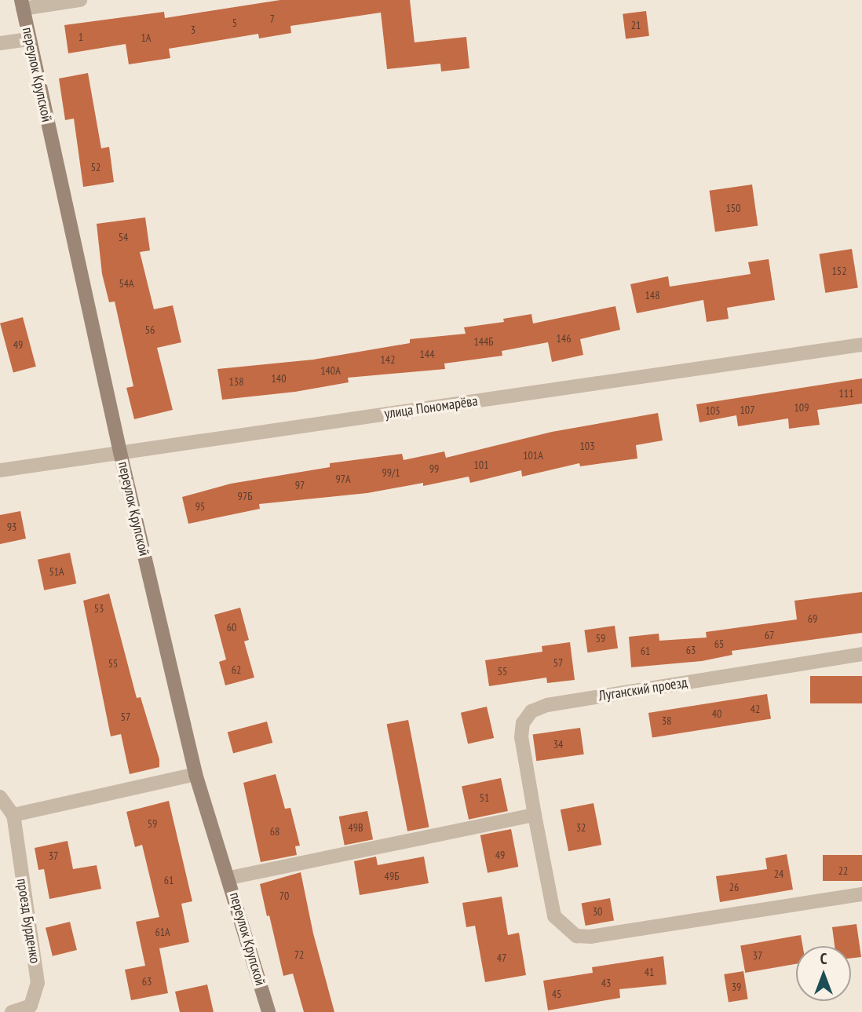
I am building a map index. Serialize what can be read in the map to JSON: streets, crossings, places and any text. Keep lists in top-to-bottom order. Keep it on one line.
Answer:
{"streets":{"street":["переулок Крупской","улица Пономарёва","Луганский проезд","проезд Бурденко"]},"crossings":[["переулок Крупской","улица Пономарёва"]],"house_numbers":["7","5","21","3","1","1А","52","150","54","152","54А","148","56","146","144Б","49","144","142","140А","140","138","111","109","107","105","103","101А","101","99","99/1","97А","97","97Б","95","93","51А","53","69","60","67","59","65","63","61","57","55","62","55","42","40","57","38","34","51","59","49В","32","68","49","37","22","24","49Б","61","26","70","30","61А","72","37","47","41","63","43","39","45"],"north":"top"}
